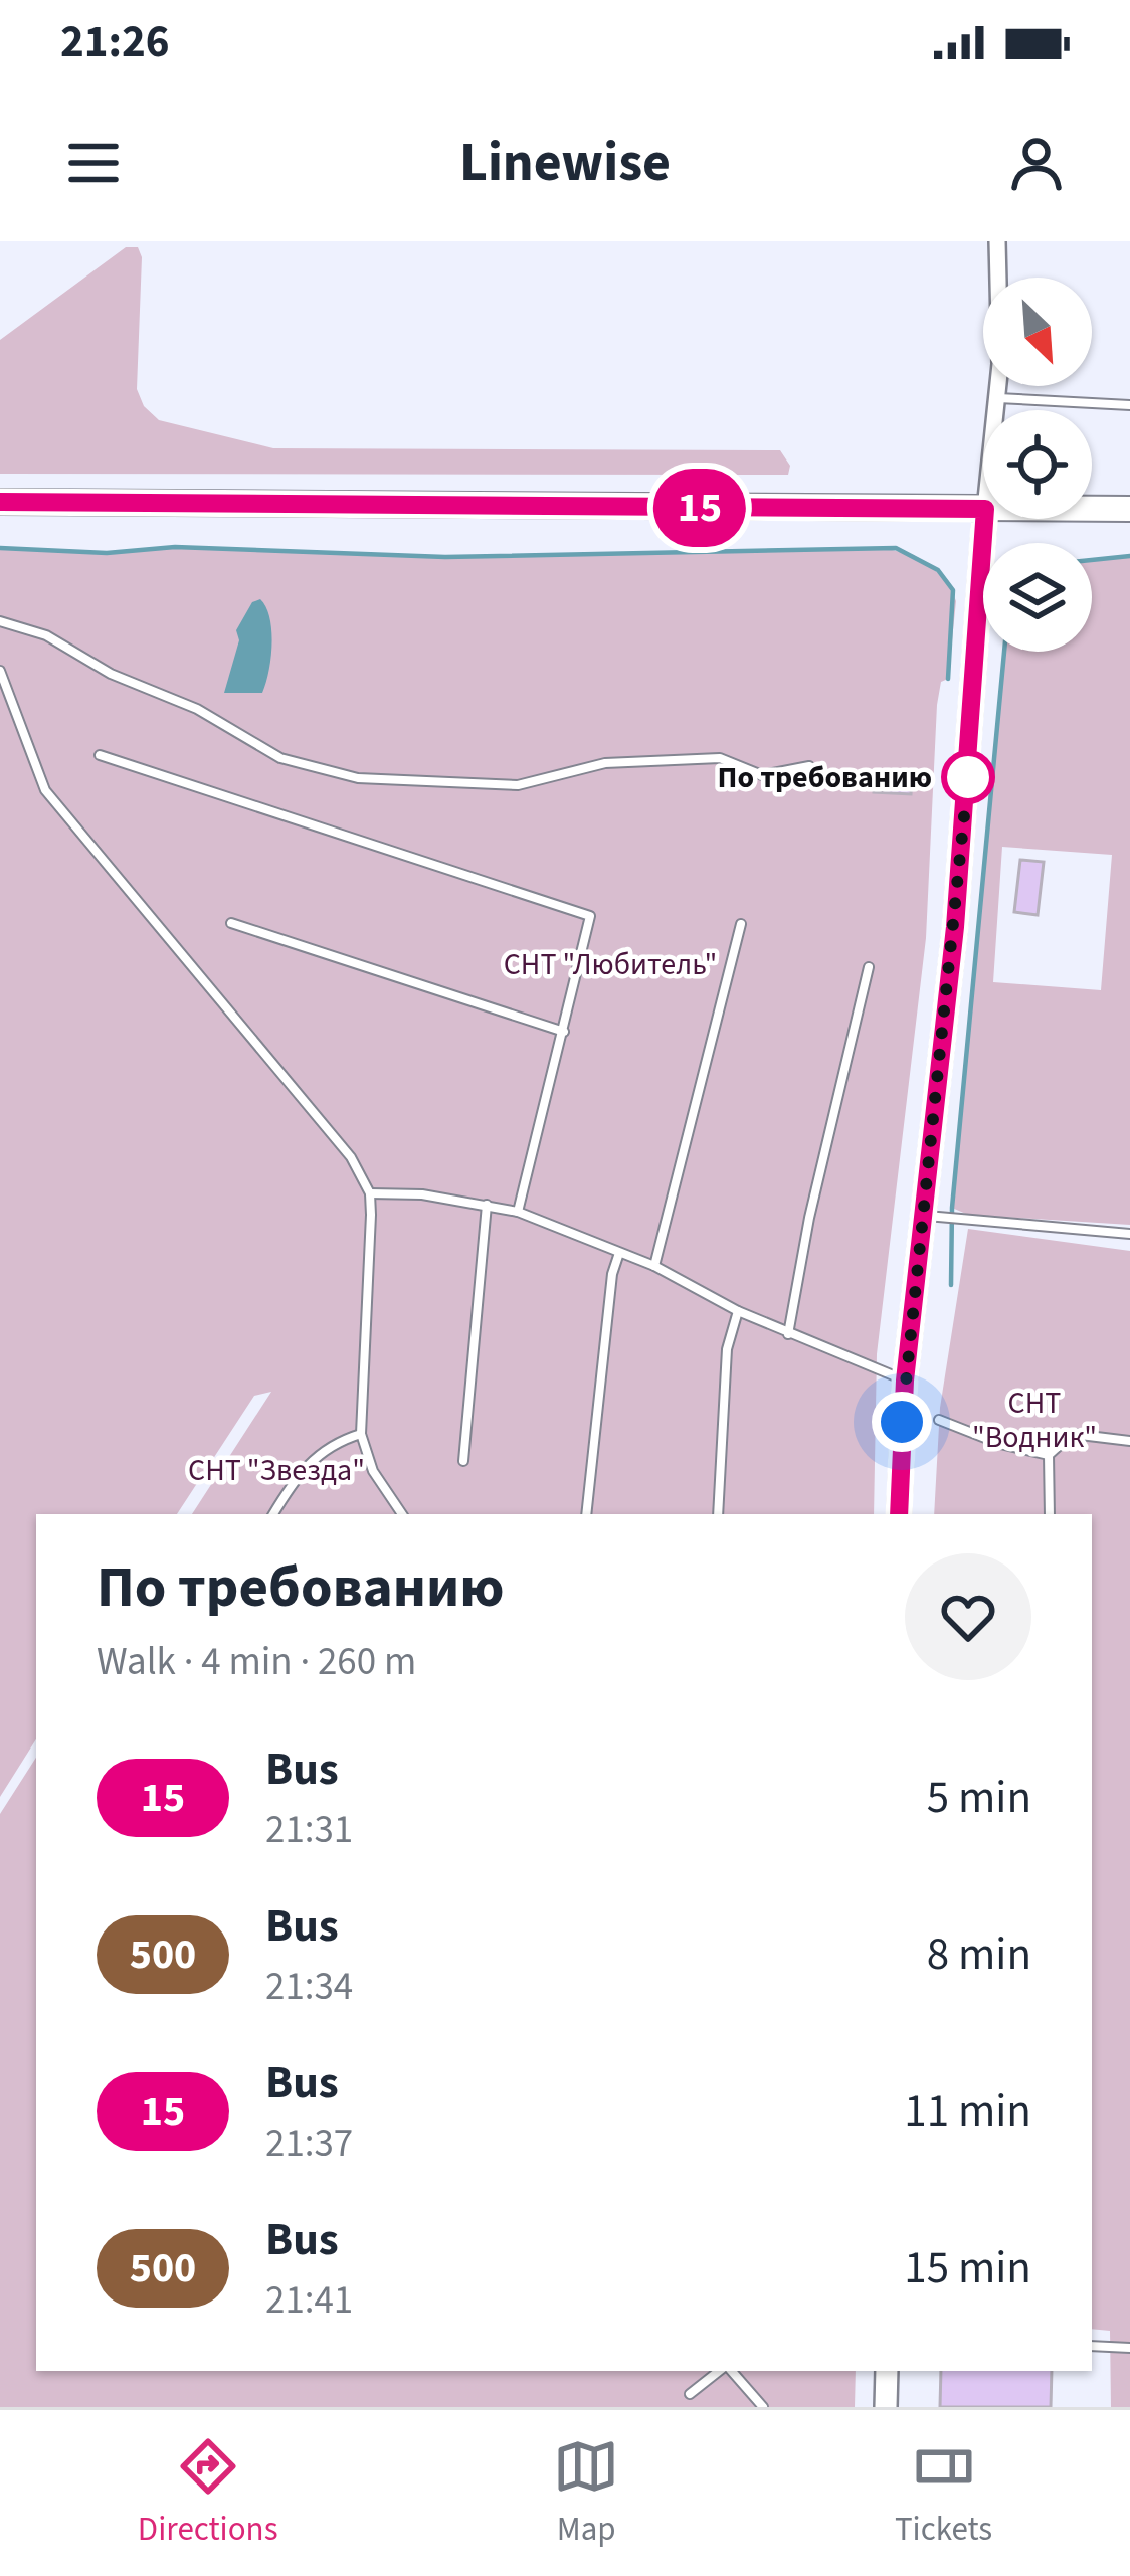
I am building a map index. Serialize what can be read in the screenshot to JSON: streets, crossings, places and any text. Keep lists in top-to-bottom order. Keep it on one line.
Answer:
{"parks":["СНТ \"Любитель\"","СНТ \"Водник\"","СНТ \"Звезда\""],"places":["По требованию"],"lines":["bus line 15"],"north":"bottom right","page":{"status":"21:26","header":"Linewise","on_map":"15","heading":["По требованию","Walk · 4 min · 260 m"],"list":[{"mark":"15","name":"Bus","note":"21:31","value":"5 min"},{"mark":"500","name":"Bus","note":"21:34","value":"8 min"},{"mark":"15","name":"Bus","note":"21:37","value":"11 min"},{"mark":"500","name":"Bus","note":"21:41","value":"15 min"}],"tabs":["Directions","Map","Tickets"]}}
